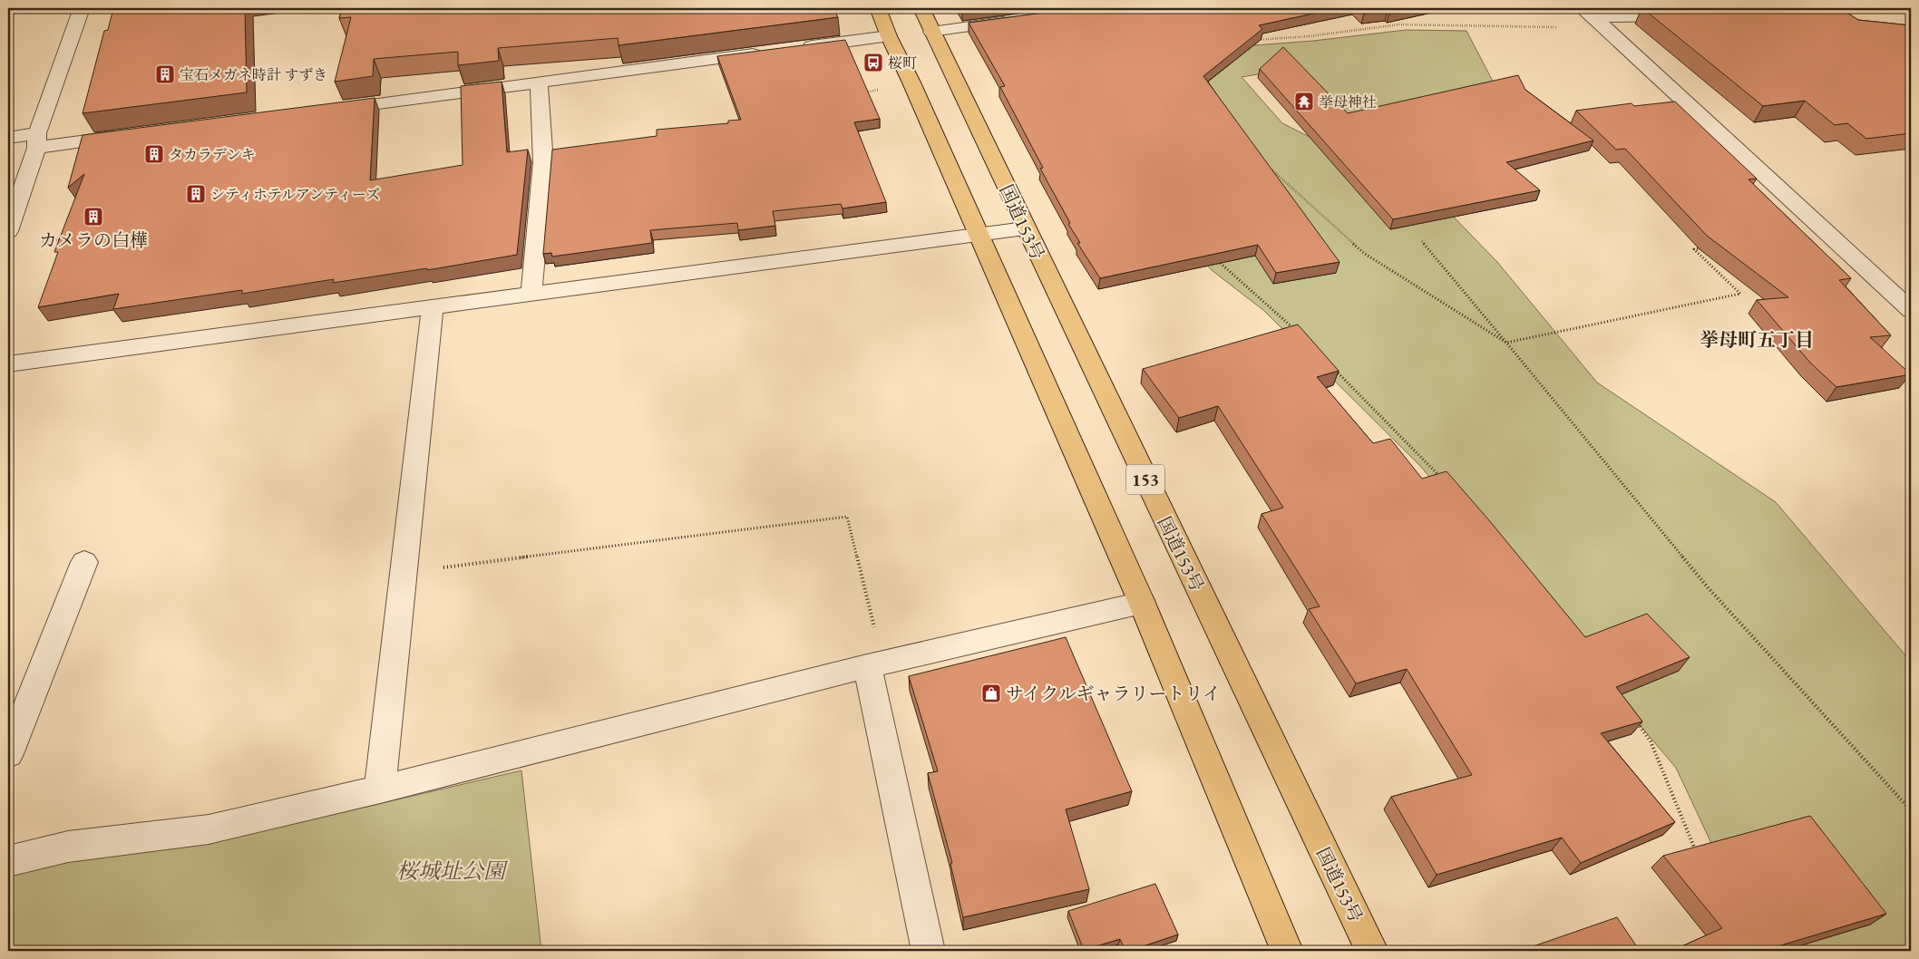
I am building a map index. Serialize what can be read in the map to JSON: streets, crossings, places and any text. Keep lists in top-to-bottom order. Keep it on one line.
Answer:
{"streets":{"highway":["国道153号","153"]},"districts":["挙母町五丁目"],"parks":["桜城址公園"],"places":{"bus stop":["桜町"],"building":["宝石メガネ時計 すずき","タカラデンキ","シティホテルアンティーズ","カメラの白樺"],"temple":["挙母神社"],"shop":["サイクルギャラリートリイ"]}}
